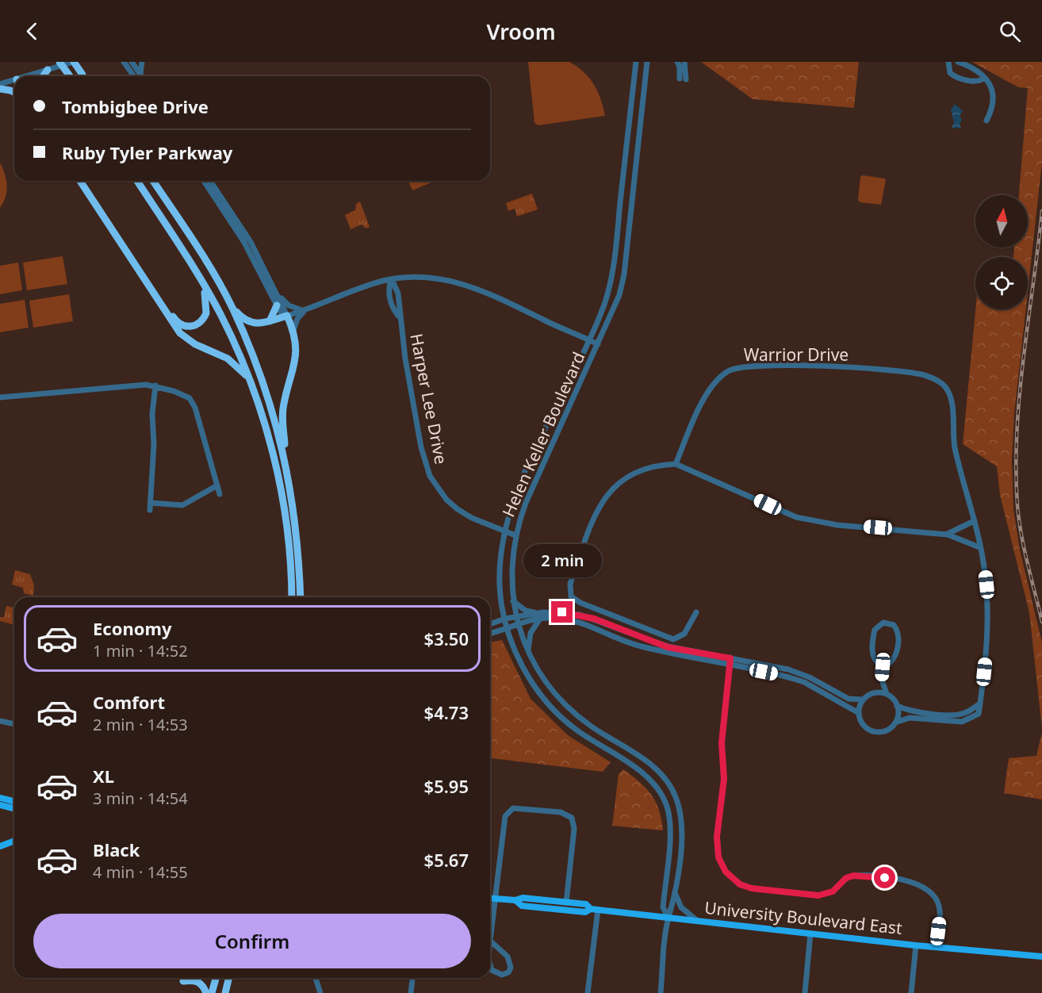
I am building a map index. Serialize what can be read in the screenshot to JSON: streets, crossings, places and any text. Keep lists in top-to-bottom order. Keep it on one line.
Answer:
{"streets":{"main road":["University Boulevard East"],"street":["Warrior Drive","Harper Lee Drive","Helen Keller Boulevard"]},"crossings":[["Harper Lee Drive","Helen Keller Boulevard"],["Helen Keller Boulevard","University Boulevard East"]],"north":"top","page":{"header":"Vroom","banner":["Tombigbee Drive","Ruby Tyler Parkway"],"bubble":"2 min","list":[{"name":"Economy","note":"1 min · 14:52","value":"$3.50"},{"name":"Comfort","note":"2 min · 14:53","value":"$4.73"},{"name":"XL","note":"3 min · 14:54","value":"$5.95"},{"name":"Black","note":"4 min · 14:55","value":"$5.67"}],"buttons":"Confirm"}}
